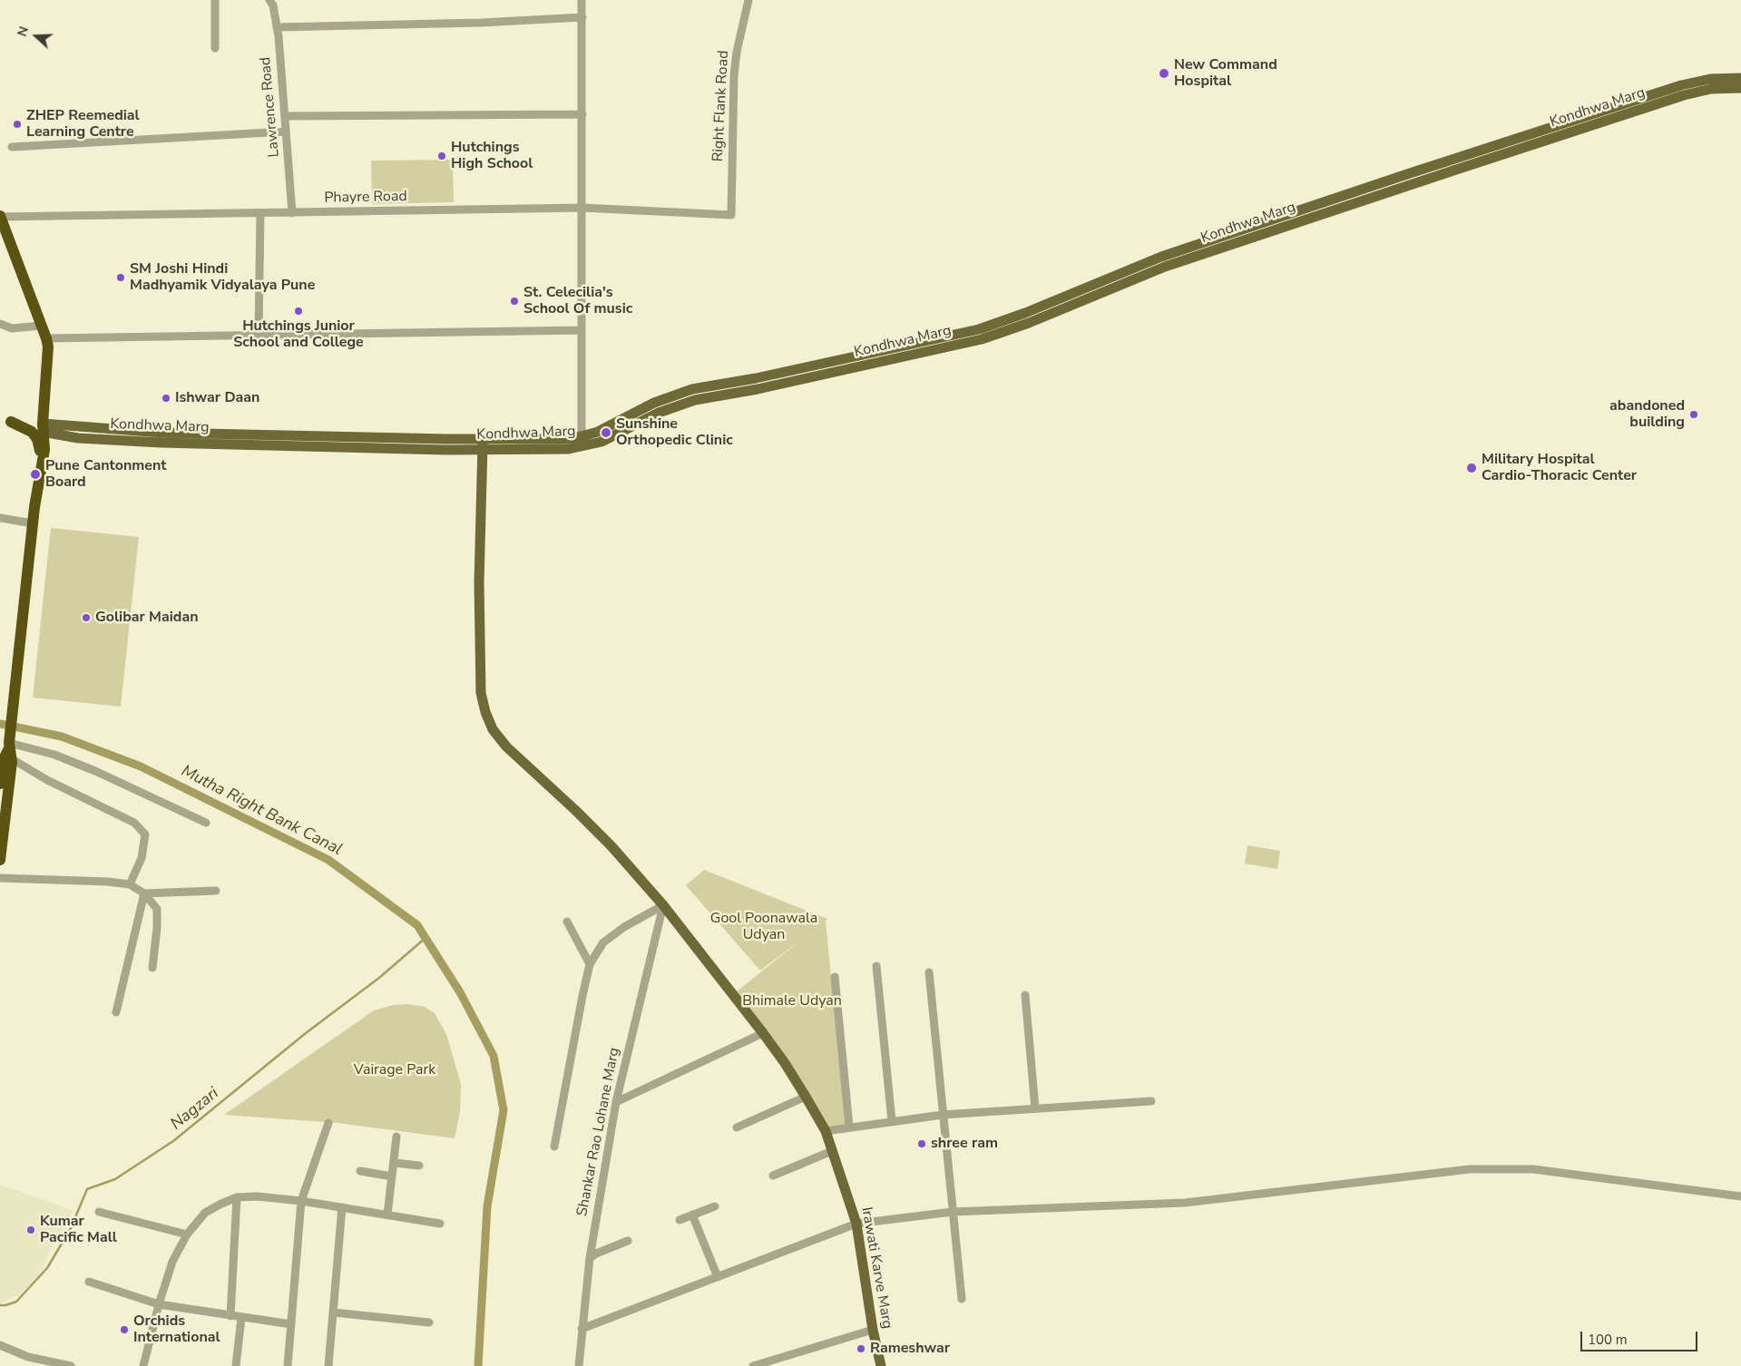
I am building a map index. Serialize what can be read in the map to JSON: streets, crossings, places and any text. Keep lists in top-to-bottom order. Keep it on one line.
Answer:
{"streets":{"main road":["Kondhwa Marg","Irawati Karve Marg"],"street":["Right Flank Road","Lawrence Road","Phayre Road","Shankar Rao Lohane Marg"]},"crossings":[["Right Flank Road","Phayre Road"],["Lawrence Road","Phayre Road"],["Kondhwa Marg","Irawati Karve Marg"],["Shankar Rao Lohane Marg","Irawati Karve Marg"]],"water":["Mutha Right Bank Canal","Nagzari"],"parks":["Gool Poonawala Udyan","Bhimale Udyan","Vairage Park"],"places":["New Command Hospital","ZHEP Reemedial Learning Centre","Hutchings High School","SM Joshi Hindi Madhyamik Vidyalaya Pune","St. Celecilia's School Of music","Hutchings Junior School and College","Ishwar Daan","abandoned building","Sunshine Orthopedic Clinic","Military Hospital Cardio-Thoracic Center","Pune Cantonment Board","Golibar Maidan","shree ram","Kumar Pacific Mall","Orchids International","Rameshwar"],"scale_bar":"100 m","north":"left"}
